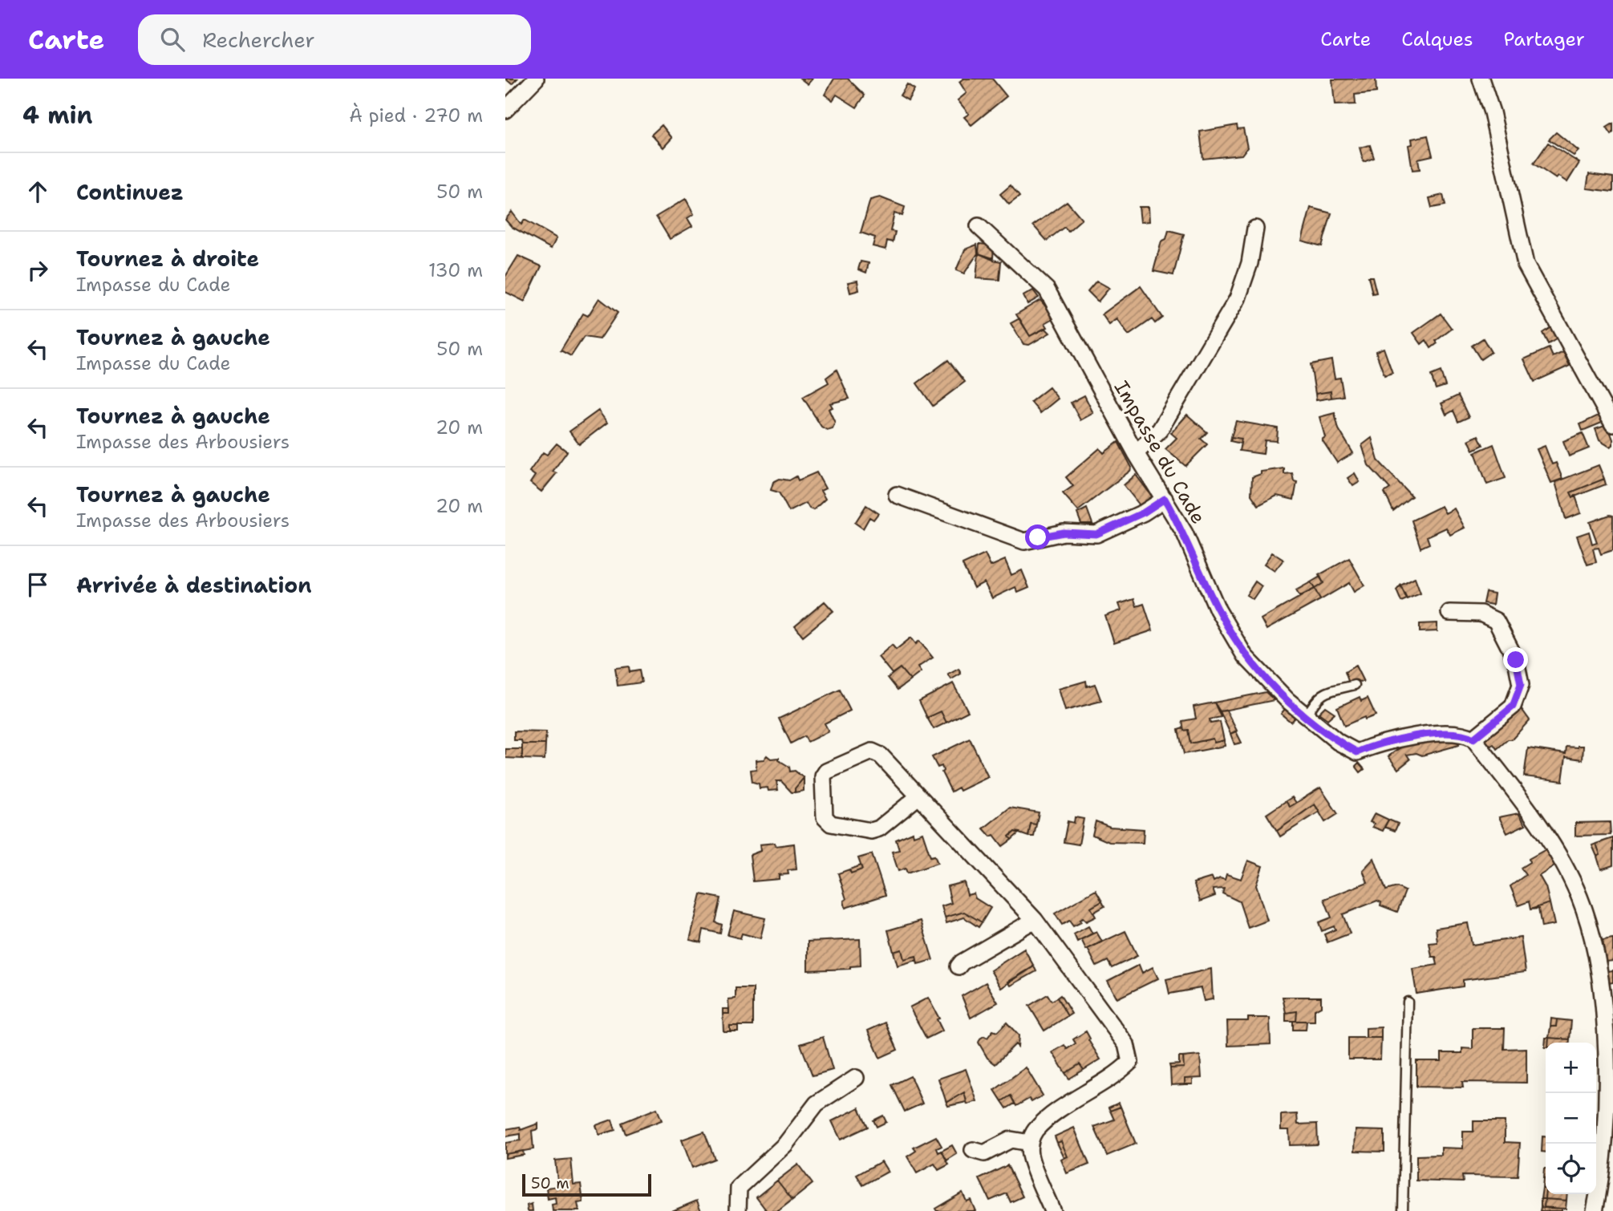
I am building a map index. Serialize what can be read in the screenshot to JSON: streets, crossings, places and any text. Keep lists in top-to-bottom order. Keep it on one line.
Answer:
{"streets":{"street":["Impasse du Cade"]},"scale_bar":"50 m","page":{"header":"Carte","search":"Rechercher","nav":["Carte","Calques","Partager"],"heading":["4 min","À pied · 270 m"],"list":[["Continuez","50 m"],["Tournez à droite","Impasse du Cade","130 m"],["Tournez à gauche","Impasse du Cade","50 m"],["Tournez à gauche","Impasse des Arbousiers","20 m"],["Tournez à gauche","Impasse des Arbousiers","20 m"],"Arrivée à destination"],"map_buttons":["+","−"],"scale":"50 m"}}
